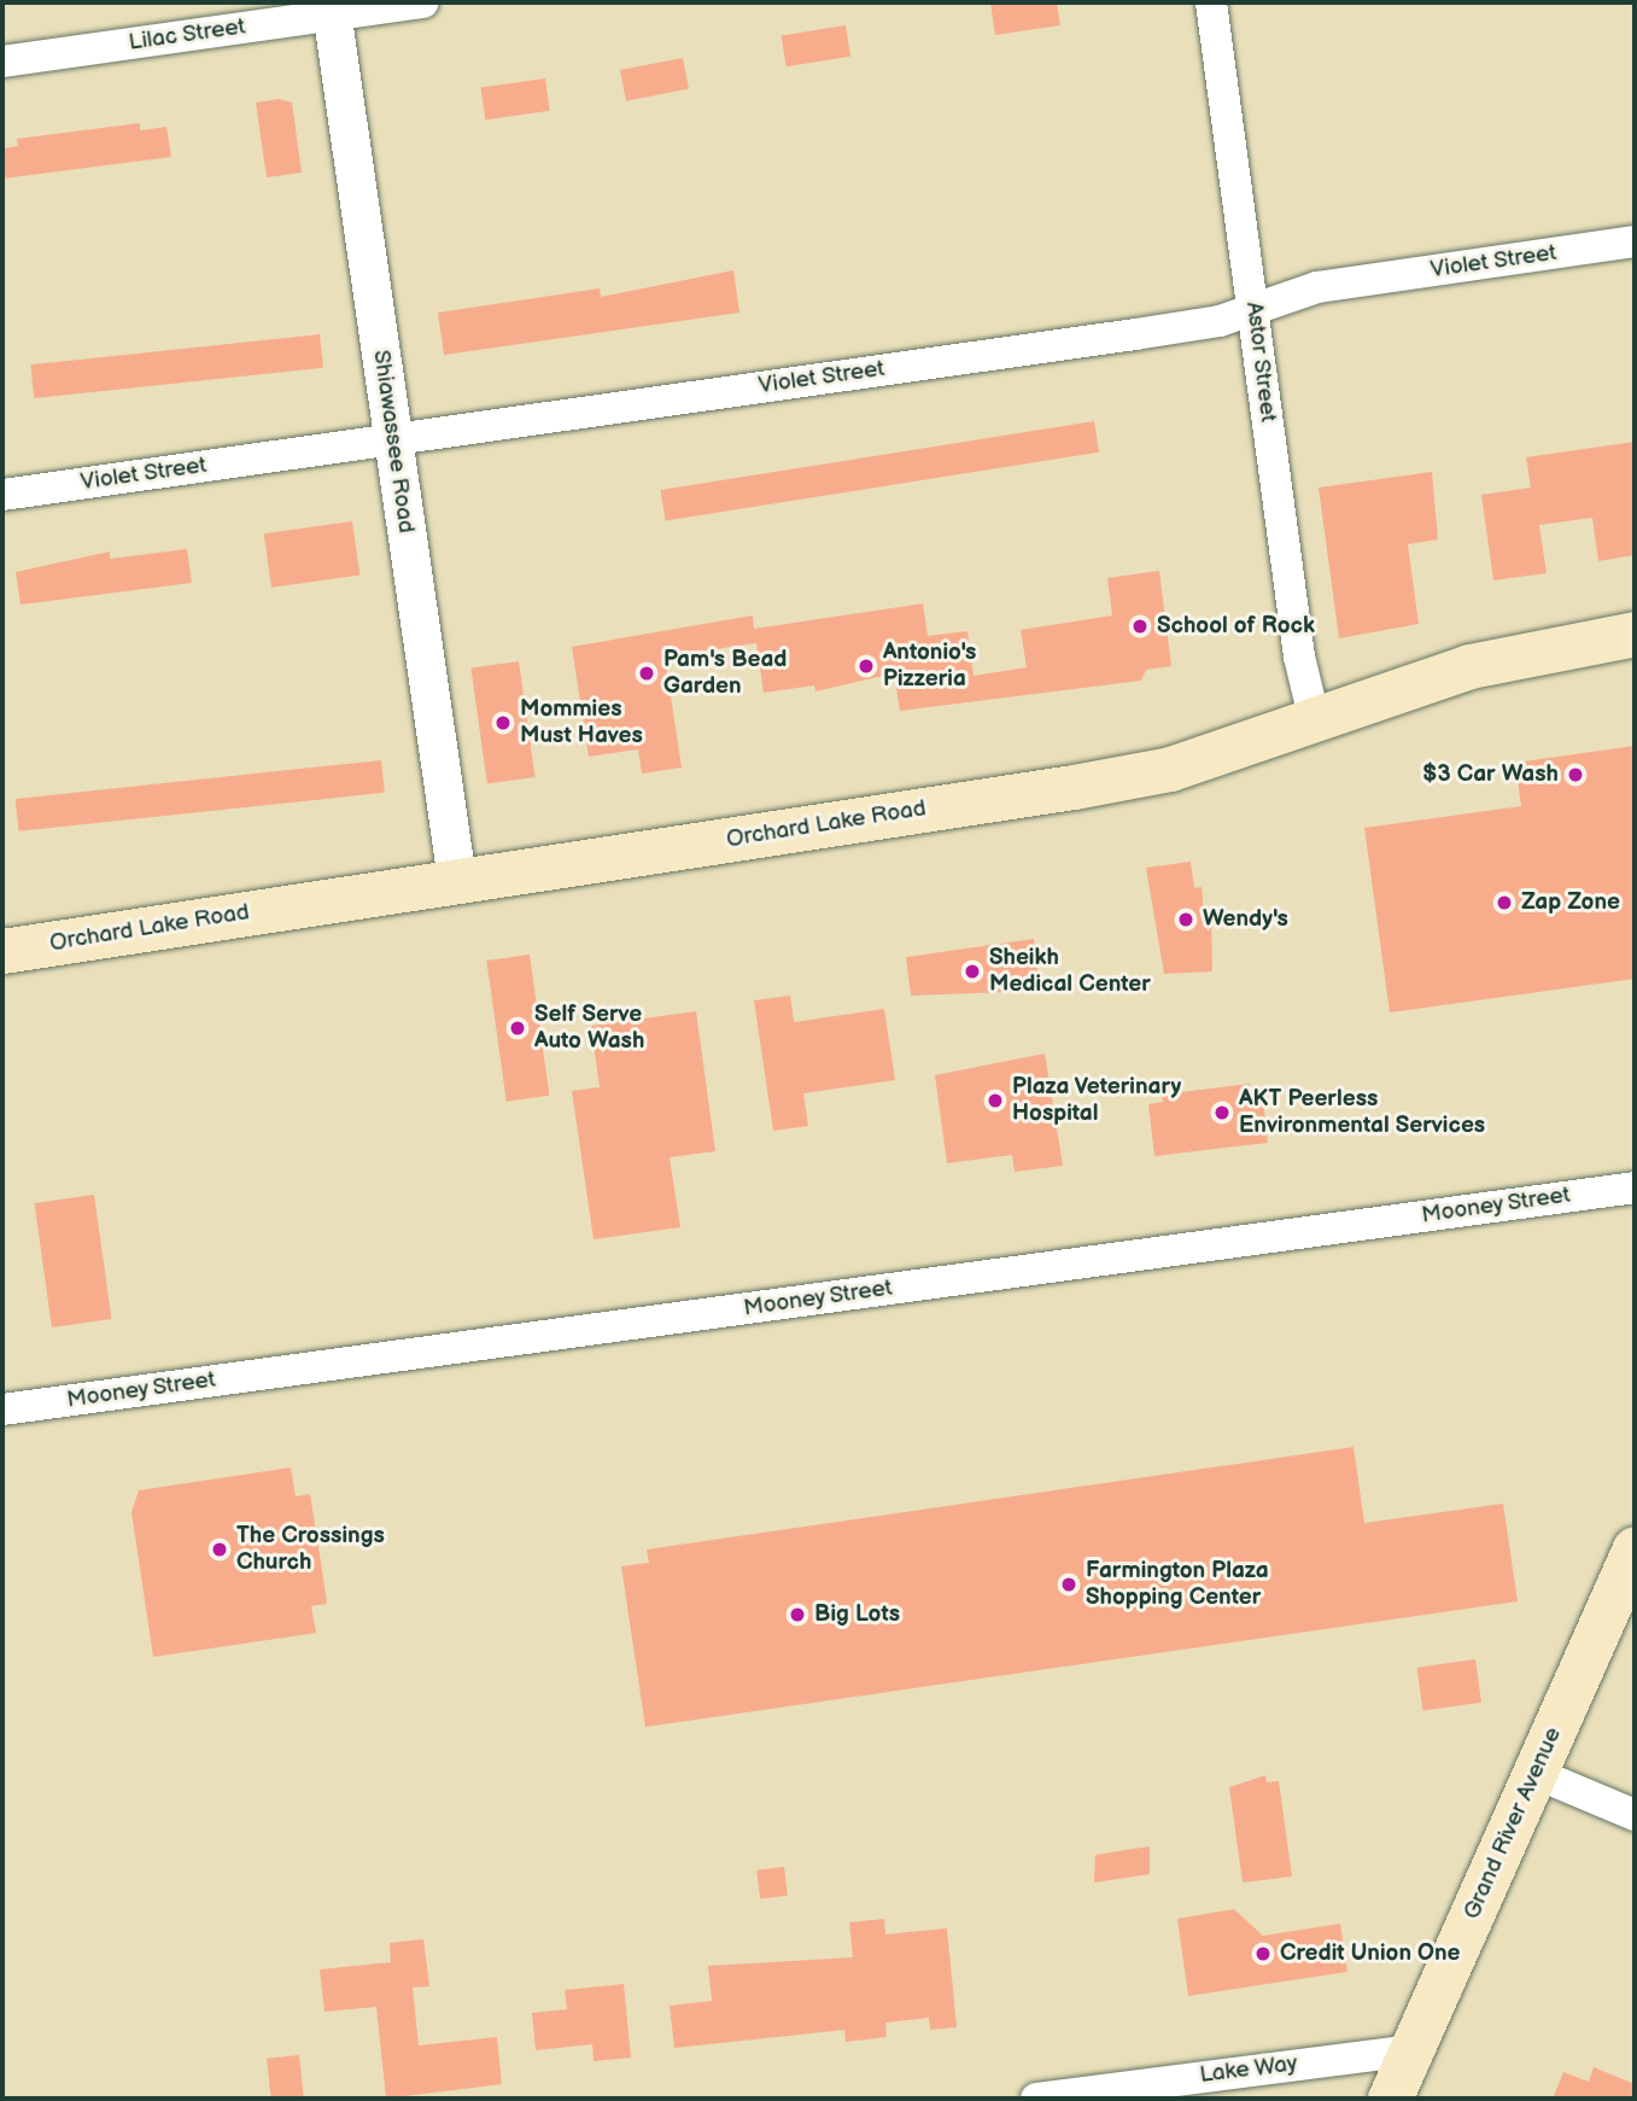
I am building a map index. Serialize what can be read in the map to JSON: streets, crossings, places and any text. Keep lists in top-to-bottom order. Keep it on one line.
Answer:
{"streets":{"main road":["Orchard Lake Road","Grand River Avenue"],"street":["Lilac Street","Violet Street","Astor Street","Shiawassee Road","Mooney Street","Lake Way"]},"crossings":[["Lilac Street","Shiawassee Road"],["Violet Street","Astor Street"],["Violet Street","Shiawassee Road"],["Astor Street","Orchard Lake Road"],["Shiawassee Road","Orchard Lake Road"],["Grand River Avenue","Lake Way"]],"places":["School of Rock","Antonio's Pizzeria","Pam's Bead Garden","Mommies Must Haves","$3 Car Wash","Zap Zone","Wendy's","Sheikh Medical Center","Self Serve Auto Wash","Plaza Veterinary Hospital","AKT Peerless Environmental Services","The Crossings Church","Farmington Plaza Shopping Center","Big Lots","Credit Union One"]}
